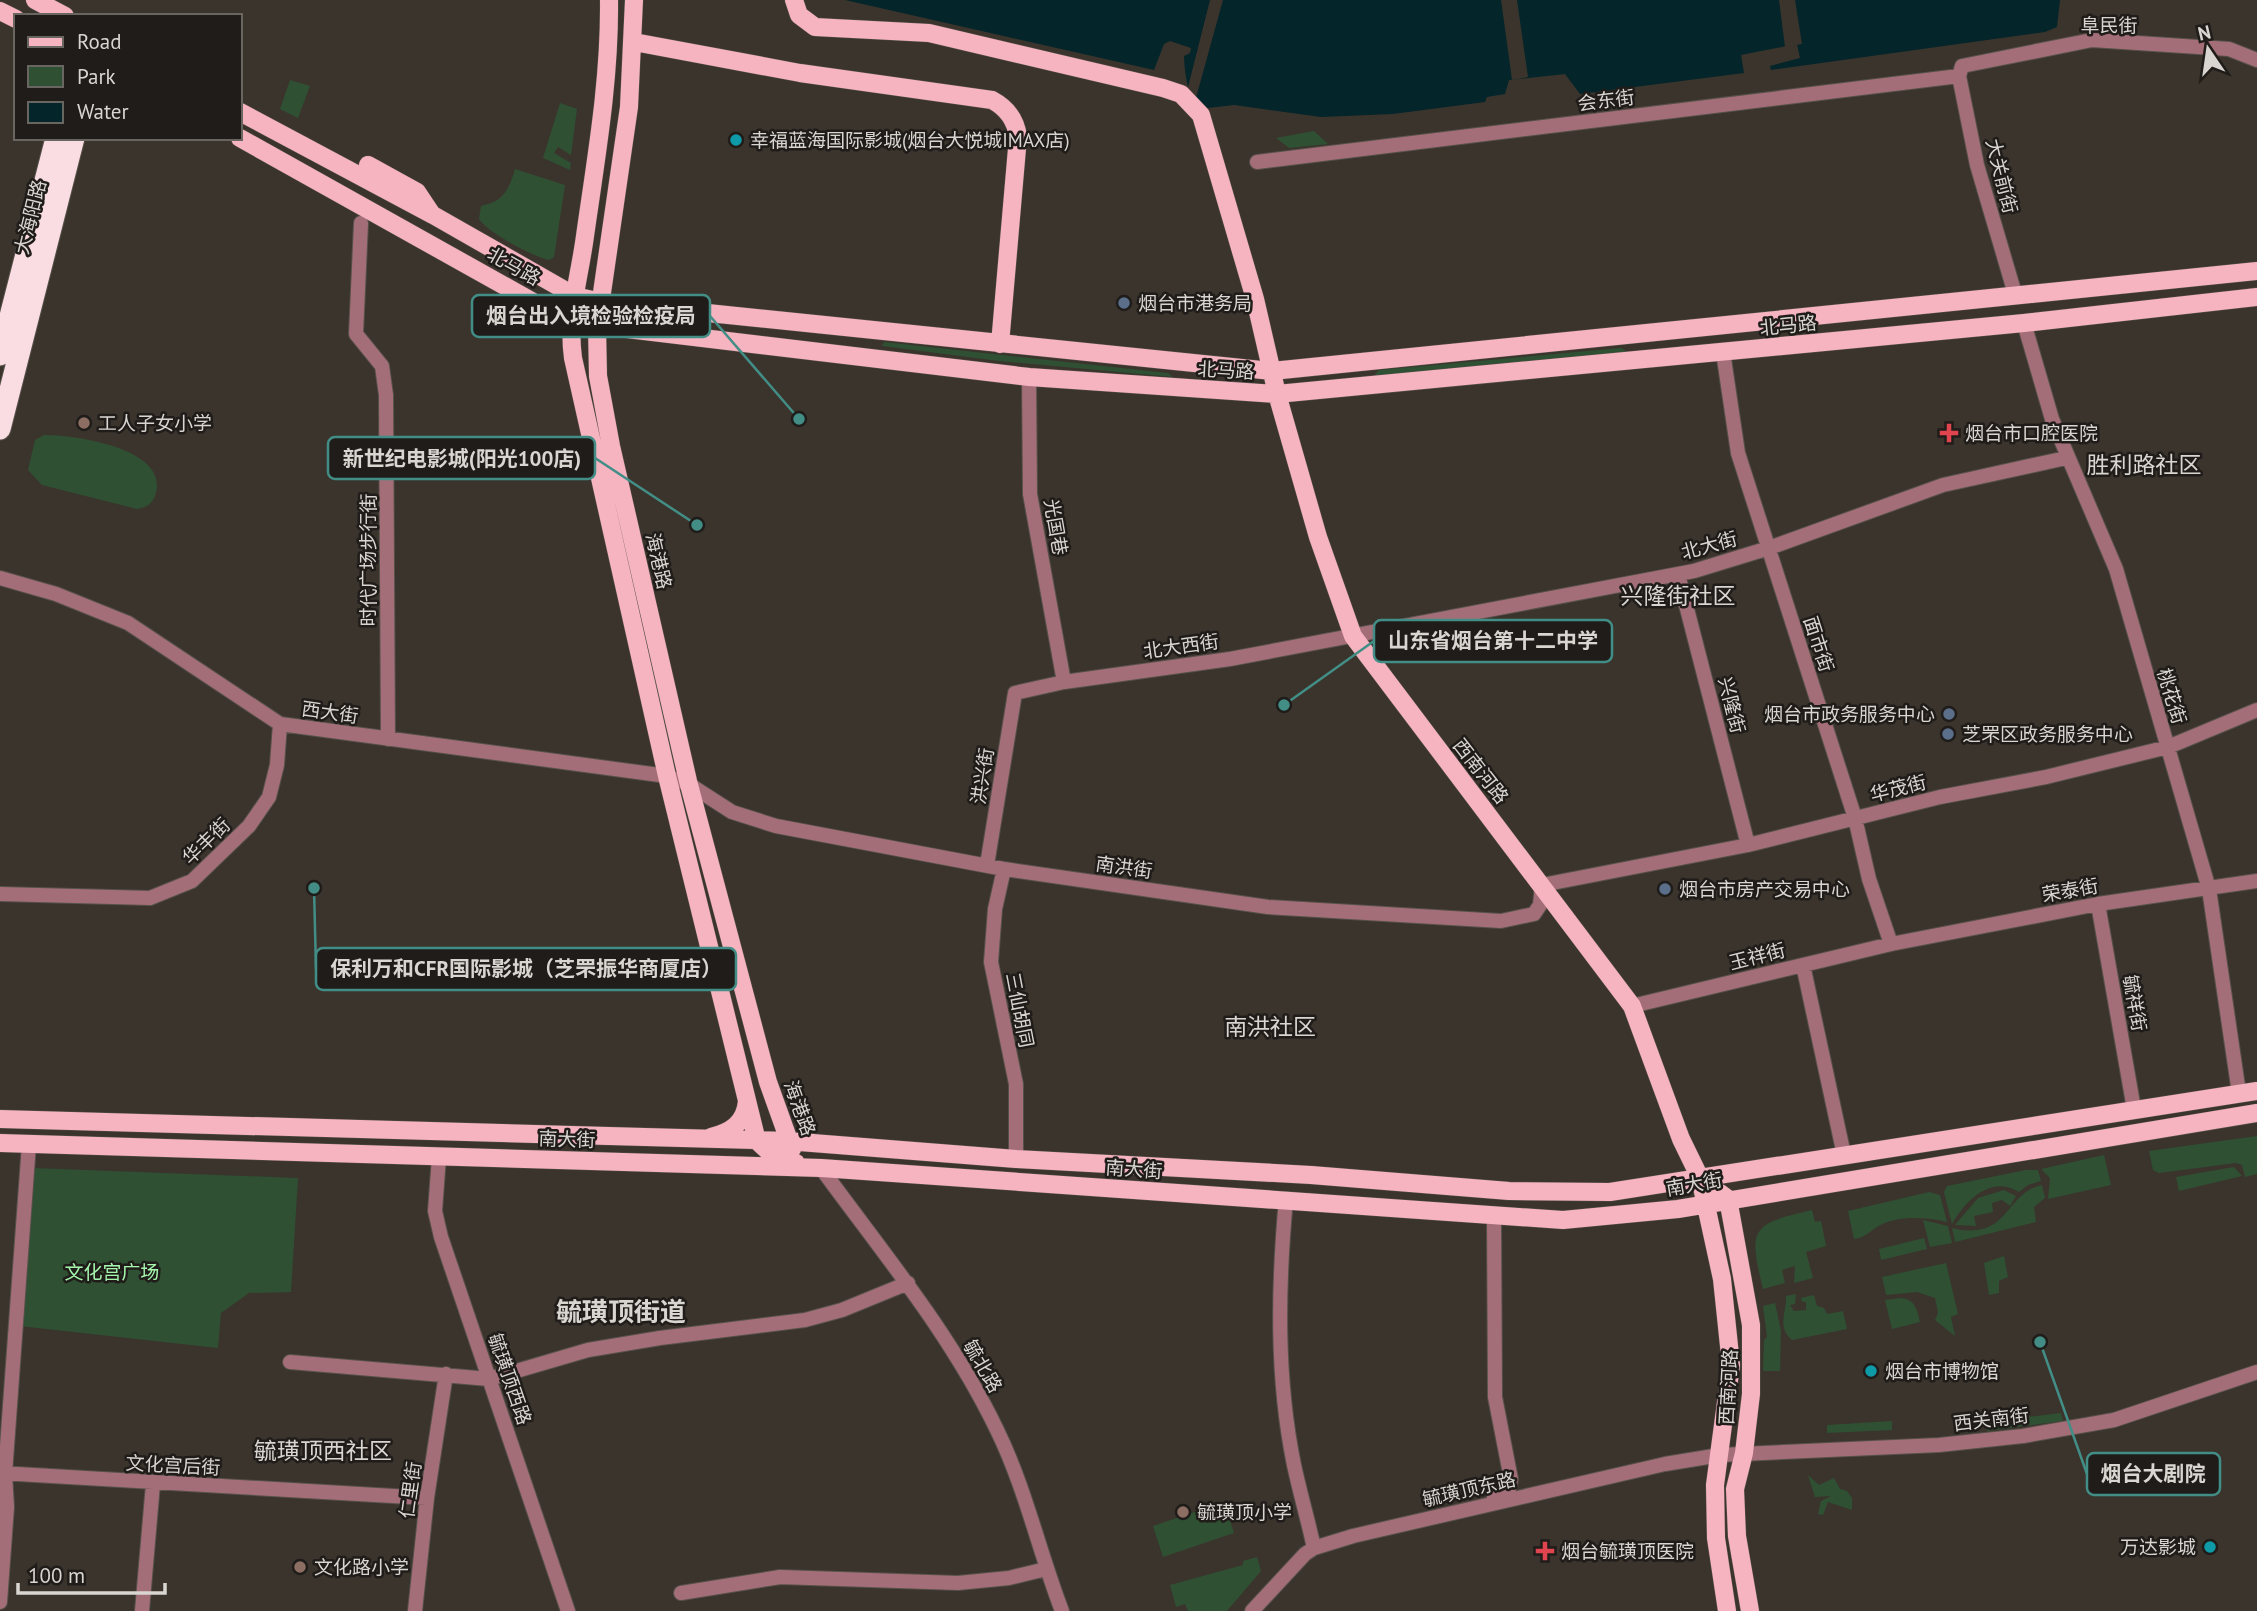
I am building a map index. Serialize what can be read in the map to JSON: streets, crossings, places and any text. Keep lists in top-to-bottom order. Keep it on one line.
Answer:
{"streets":{"highway":["大海阳路"],"main road":["北马路","海港路","西南河路","南大街"],"street":["阜民街","会东街","大关前街","光国巷","北大街","时代广场步行街","面市街","北大西街","桃花街","兴隆街","西大街","洪兴街","华茂街","华丰街","南洪街","荣泰街","玉祥街","毓祥街","三仙胡同","毓北路","毓璜顶西路","西关南街","文化宫后街","毓璜顶东路","仁里街"]},"crossings":[["阜民街","会东街"],["阜民街","大关前街"],["会东街","大关前街"],["大关前街","北马路"],["北马路","光国巷"],["北马路","海港路"],["北马路","面市街"],["北马路","桃花街"],["北马路","西南河路"],["光国巷","北大西街"],["北大街","面市街"],["北大街","北大西街"],["北大街","桃花街"],["北大街","兴隆街"],["北大街","西南河路"],["时代广场步行街","西大街"],["海港路","西大街"],["海港路","南洪街"],["海港路","南大街"],["海港路","毓北路"],["面市街","华茂街"],["面市街","荣泰街"],["面市街","玉祥街"],["北大西街","西南河路"],["北大西街","洪兴街"],["桃花街","华茂街"],["桃花街","荣泰街"],["桃花街","南大街"],["兴隆街","华茂街"],["西大街","华丰街"],["西大街","南洪街"],["西南河路","华茂街"],["西南河路","南洪街"],["西南河路","玉祥街"],["西南河路","南大街"],["西南河路","西关南街"],["西南河路","毓璜顶东路"],["洪兴街","南洪街"],["华茂街","南洪街"],["南洪街","三仙胡同"],["荣泰街","玉祥街"],["荣泰街","毓祥街"],["毓祥街","南大街"],["三仙胡同","南大街"],["南大街","毓北路"],["南大街","毓璜顶西路"],["西关南街","毓璜顶东路"],["文化宫后街","仁里街"]],"districts":["胜利路社区","兴隆街社区","南洪社区","毓璜顶街道","毓璜顶西社区"],"parks":["文化宫广场"],"places":{"other":["幸福蓝海国际影城(烟台大悦城IMAX店)","烟台市港务局","烟台出入境检验检疫局","工人子女小学","新世纪电影城(阳光100店)","山东省烟台第十二中学","烟台市政务服务中心","芝罘区政务服务中心","保利万和CFR国际影城（芝罘振华商厦店）","烟台市房产交易中心","烟台大剧院","烟台市博物馆","毓璜顶小学","万达影城","文化路小学"],"health":["烟台市口腔医院","烟台毓璜顶医院"]},"legend":["Road","Park","Water"],"scale_bar":"100 m","north":"top"}
